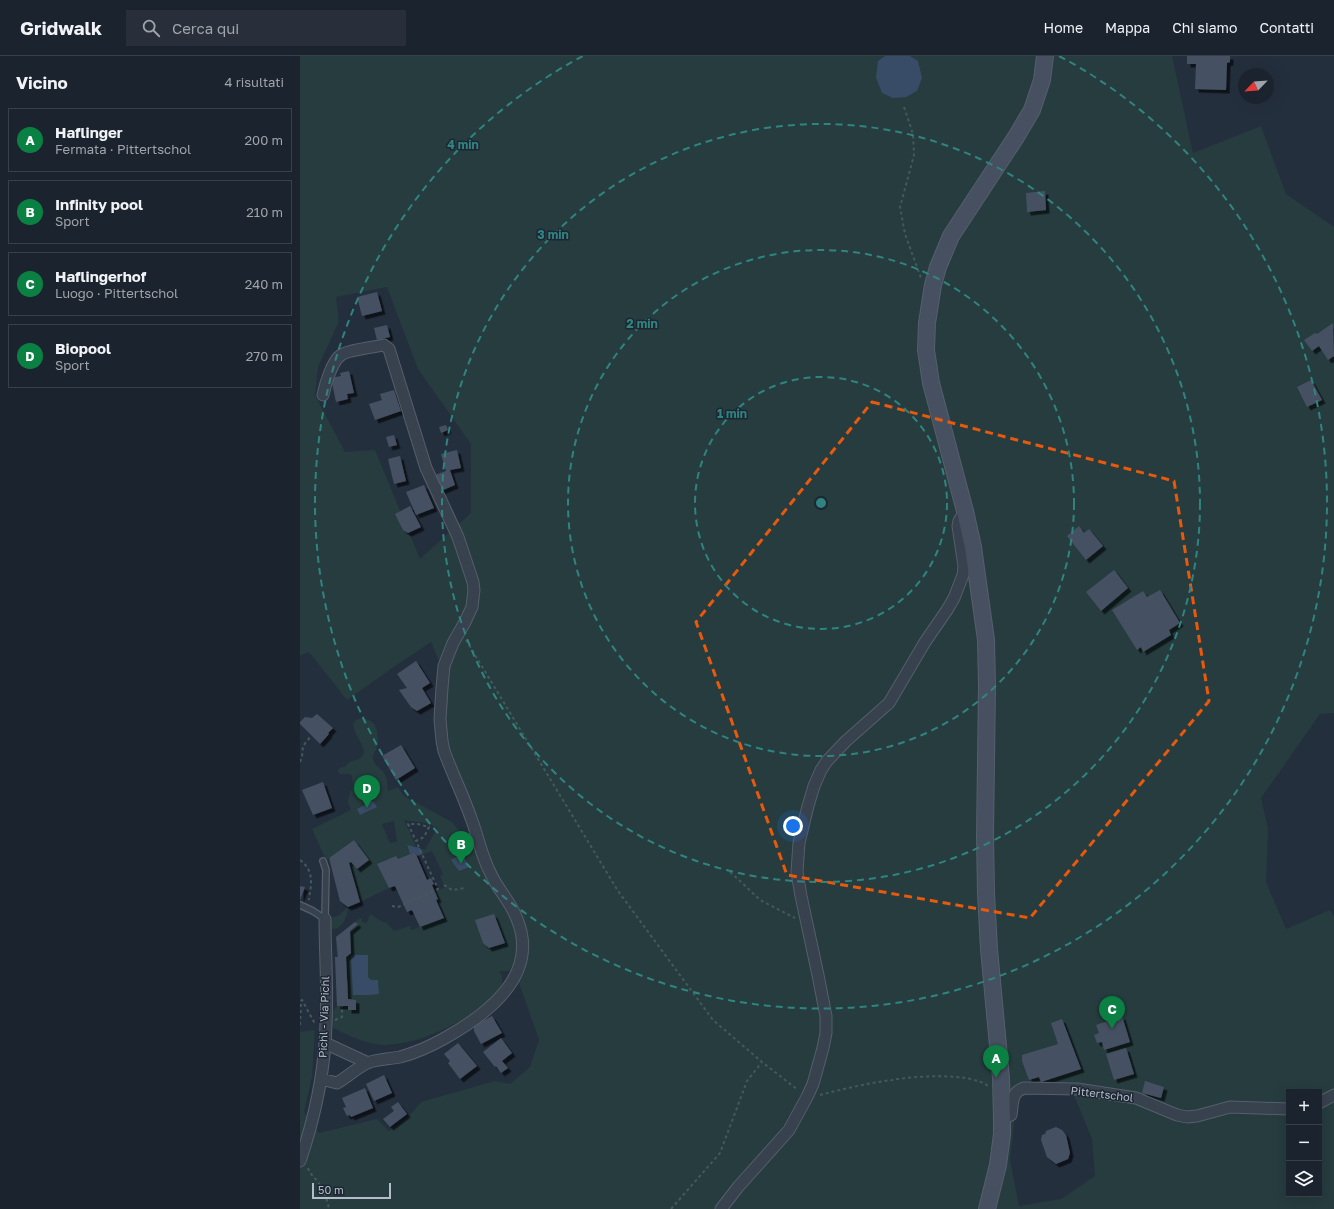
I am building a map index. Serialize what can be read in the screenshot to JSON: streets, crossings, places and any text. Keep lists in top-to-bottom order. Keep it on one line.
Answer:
{"streets":{"street":["Pichl - Via Pichl","Pittertschol"]},"scale_bar":"50 m","north":"bottom left","page":{"header":"Gridwalk","search":"Cerca qui","nav":["Home","Mappa","Chi siamo","Contatti"],"heading":["Vicino","4 risultati"],"list":[{"mark":"A","name":"Haflinger","note":"Fermata · Pittertschol","value":"200 m"},{"mark":"B","name":"Infinity pool","note":"Sport","value":"210 m"},{"mark":"C","name":"Haflingerhof","note":"Luogo · Pittertschol","value":"240 m"},{"mark":"D","name":"Biopool","note":"Sport","value":"270 m"}],"pins":["D","B","C","A"],"map_buttons":["+","−"],"scale":"50 m"},"rings":["4 min","3 min","2 min","1 min"]}
